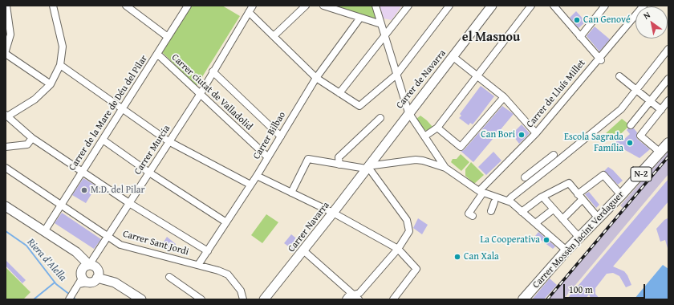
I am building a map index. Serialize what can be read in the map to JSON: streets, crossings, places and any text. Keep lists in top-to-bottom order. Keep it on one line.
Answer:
{"streets":{"main road":["N-2","Carrer Mossèn Jacint Verdaguer"],"street":["Carrer de Navarra","Carrer ciutat de Valladolid","Carrer de Lluís Millet","Carrer de la Mare de Déu del Pilar","Carrer Bilbao","Carrer Murcia","Carrer Navarra","Carrer Sant Jordi"]},"crossings":[["Carrer de Navarra","Carrer Navarra"],["Carrer ciutat de Valladolid","Carrer de la Mare de Déu del Pilar"],["Carrer ciutat de Valladolid","Carrer Bilbao"],["Carrer ciutat de Valladolid","Carrer Murcia"],["Carrer de la Mare de Déu del Pilar","Carrer Sant Jordi"],["Carrer Bilbao","Carrer Sant Jordi"],["Carrer Murcia","Carrer Sant Jordi"],["N-2","Carrer Mossèn Jacint Verdaguer"]],"districts":["el Masnou"],"water":["Riera d'Alella"],"places":["Can Genové","Can Bori","Escola Sagrada Família","M.D. del Pilar","La Cooperativa","Can Xala"],"scale_bar":"100 m","north":"top left"}
